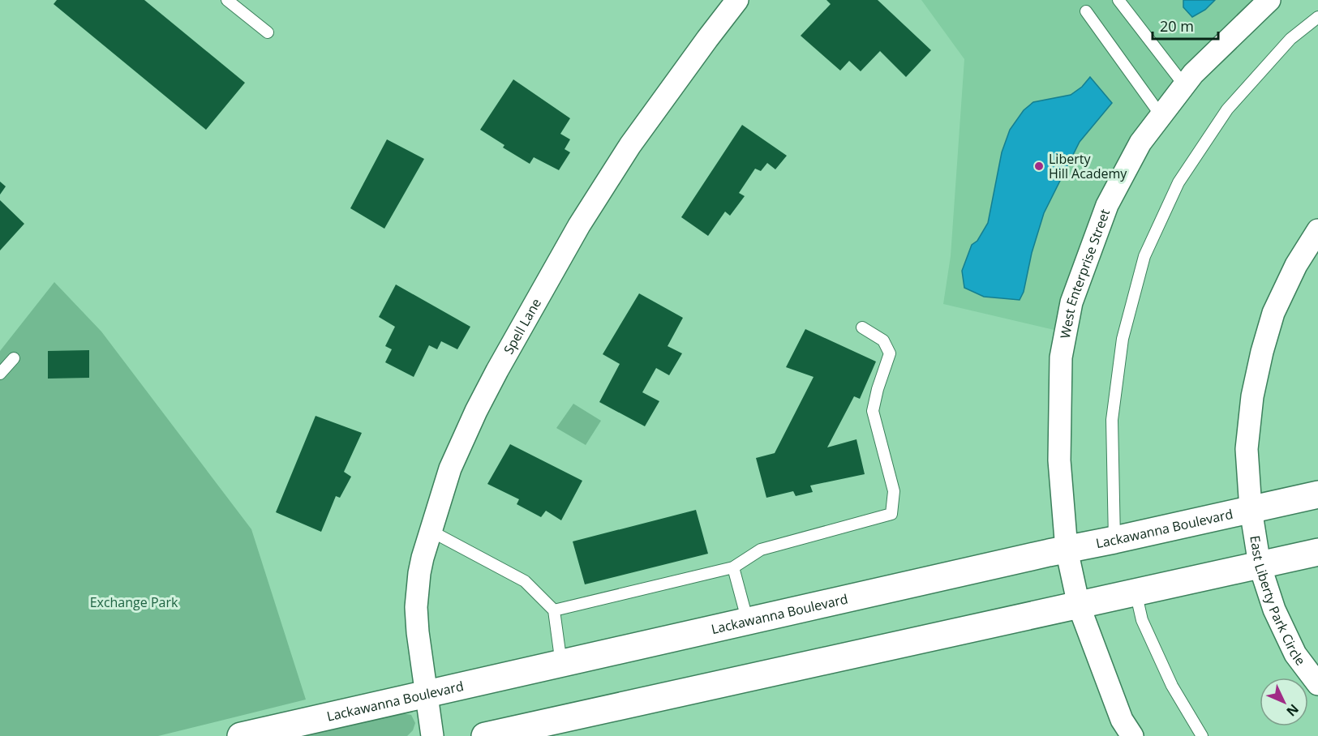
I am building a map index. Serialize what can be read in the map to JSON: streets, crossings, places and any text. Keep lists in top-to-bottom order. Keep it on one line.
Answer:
{"streets":{"street":["West Enterprise Street","Spell Lane","Lackawanna Boulevard","East Liberty Park Circle"]},"crossings":[["West Enterprise Street","Lackawanna Boulevard"],["Spell Lane","Lackawanna Boulevard"],["Lackawanna Boulevard","East Liberty Park Circle"]],"parks":["Exchange Park"],"places":["Liberty Hill Academy"],"scale_bar":"20 m","north":"bottom right"}
